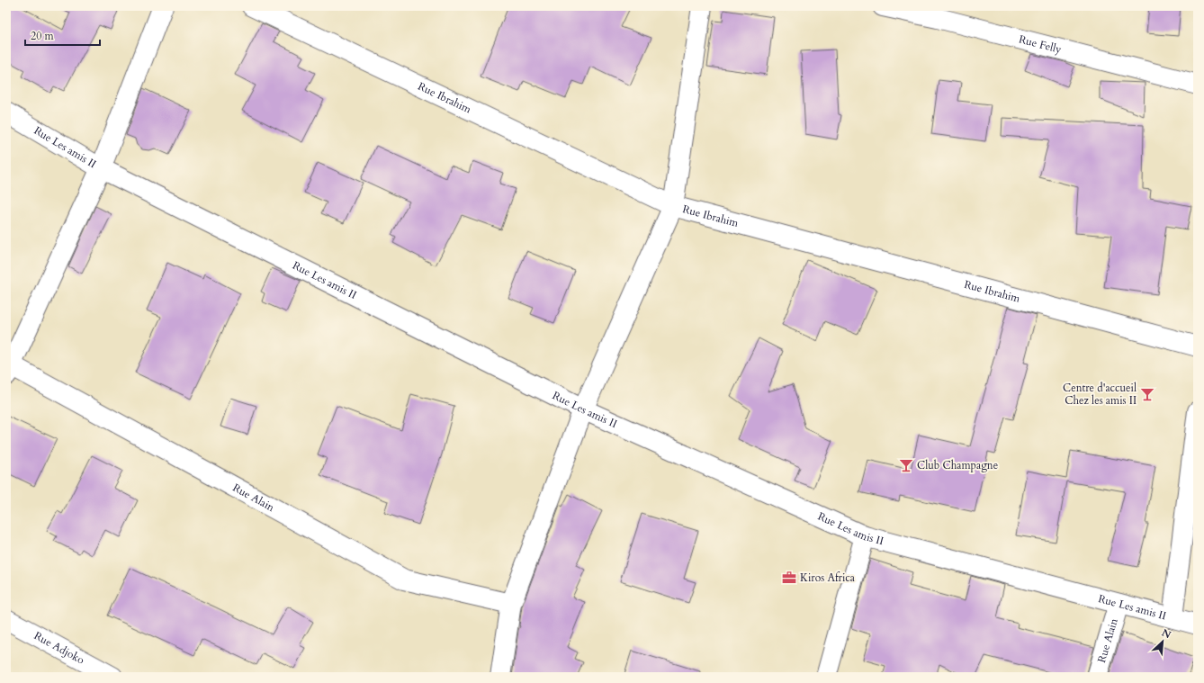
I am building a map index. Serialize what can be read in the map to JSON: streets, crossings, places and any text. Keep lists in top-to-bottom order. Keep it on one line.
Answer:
{"streets":{"street":["Rue Felly","Rue Ibrahim","Rue Les amis II","Rue Alain","Rue Adjoko"]},"crossings":[["Rue Les amis II","Rue Alain"]],"places":{"bar":["Centre d'accueil Chez les amis II","Club Champagne"],"office":["Kiros Africa"]},"scale_bar":"20 m","north":"top right"}
